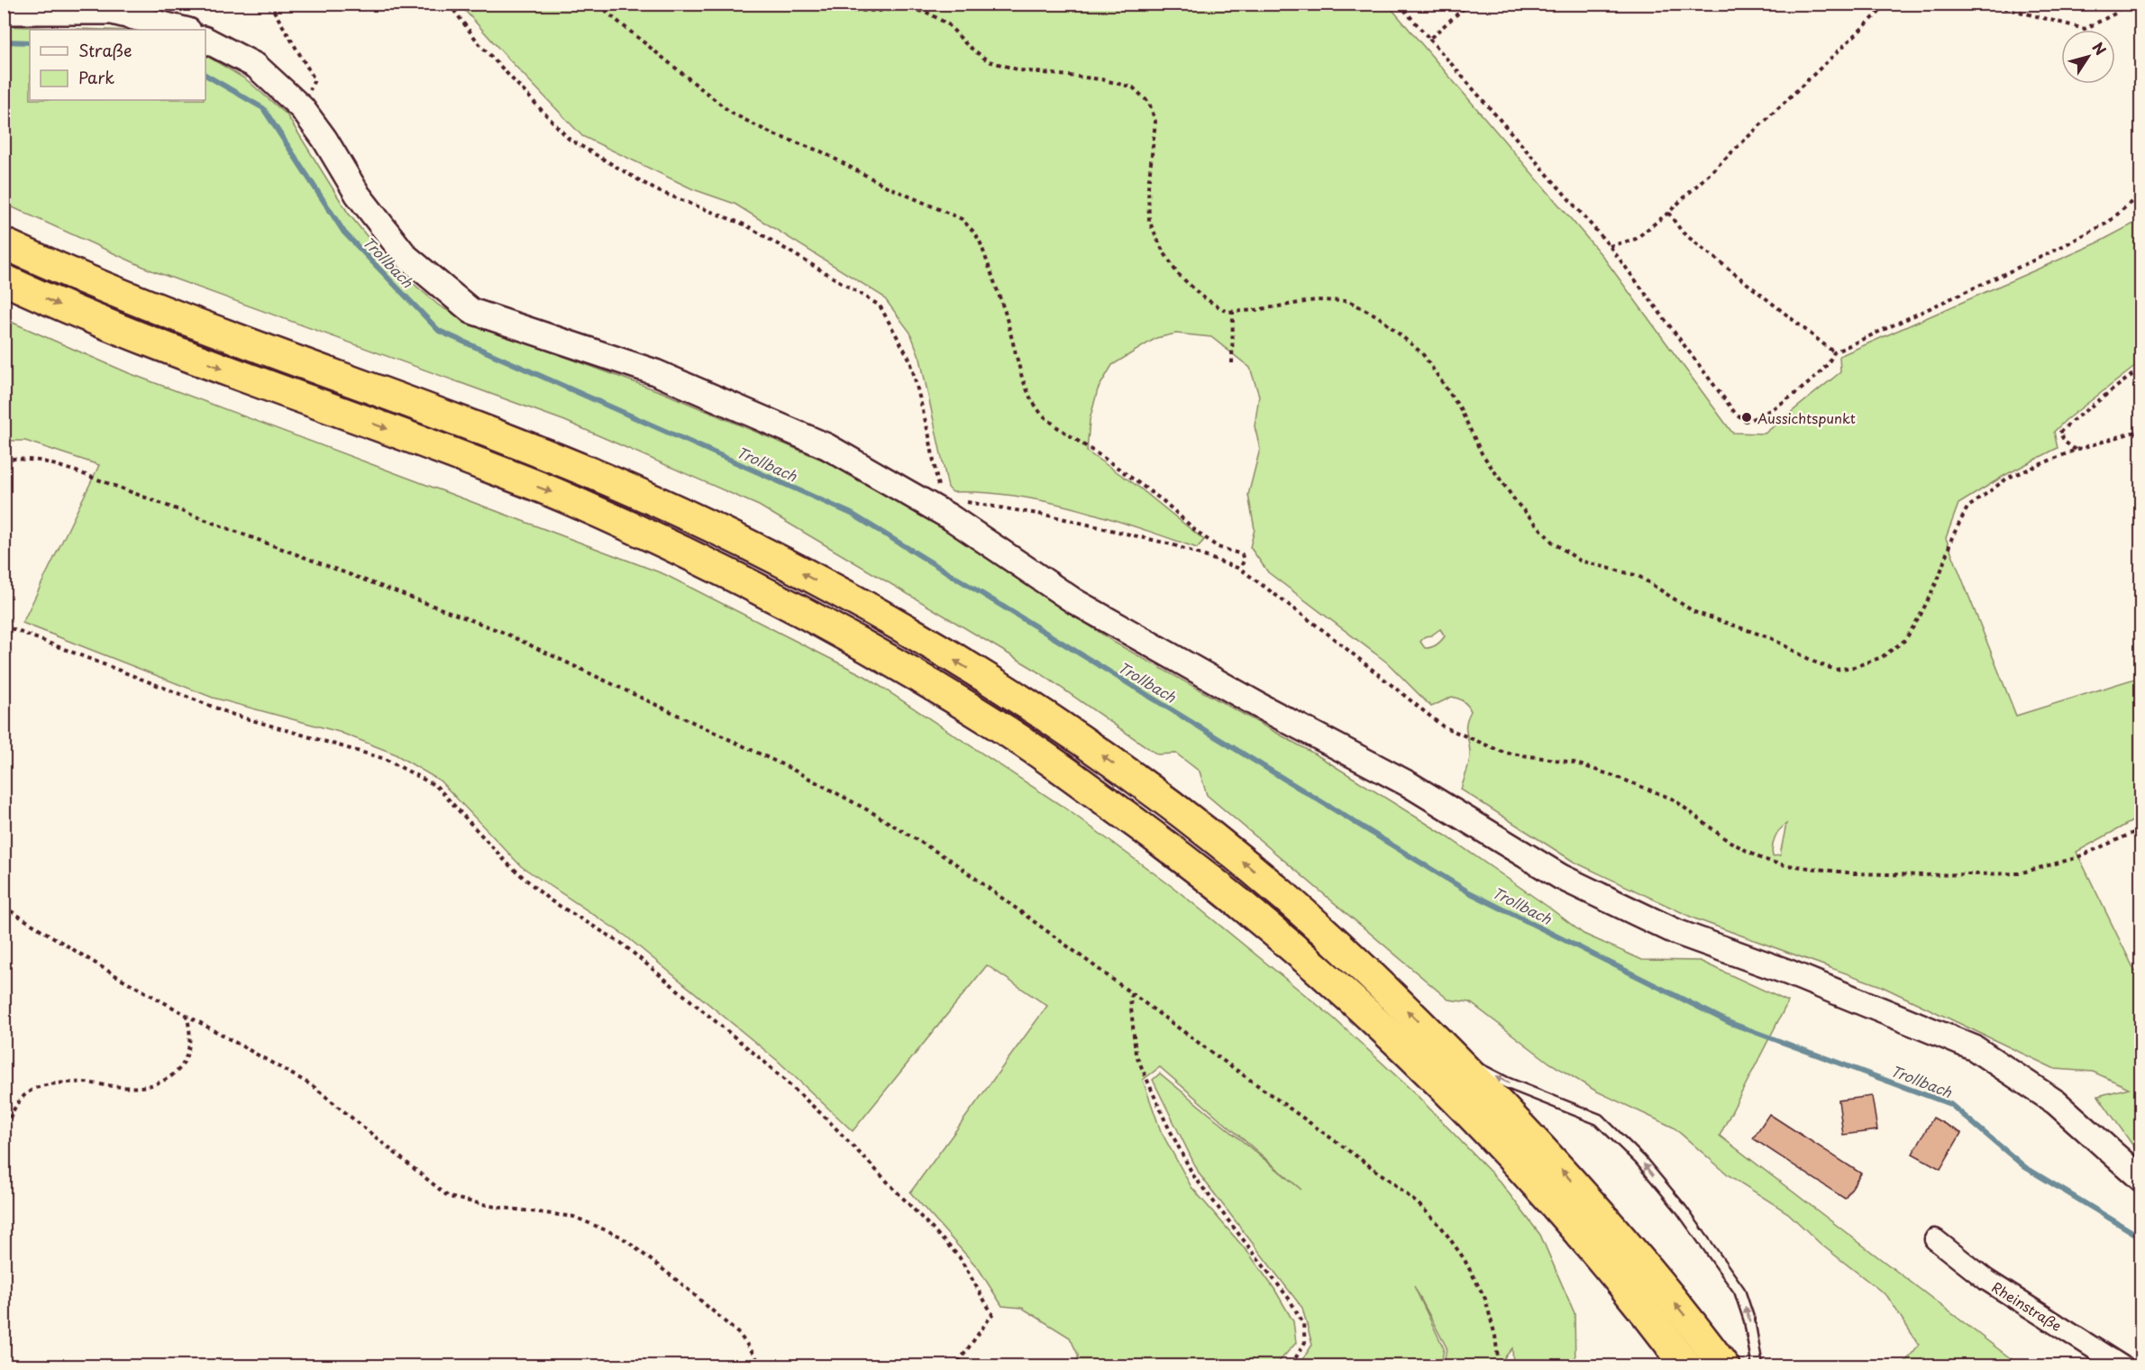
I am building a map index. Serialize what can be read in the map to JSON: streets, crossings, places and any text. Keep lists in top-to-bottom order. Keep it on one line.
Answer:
{"streets":{"street":["Rheinstraße"]},"water":["Trollbach"],"places":["Aussichtspunkt"],"legend":["Straße","Park"],"north":"top right"}
